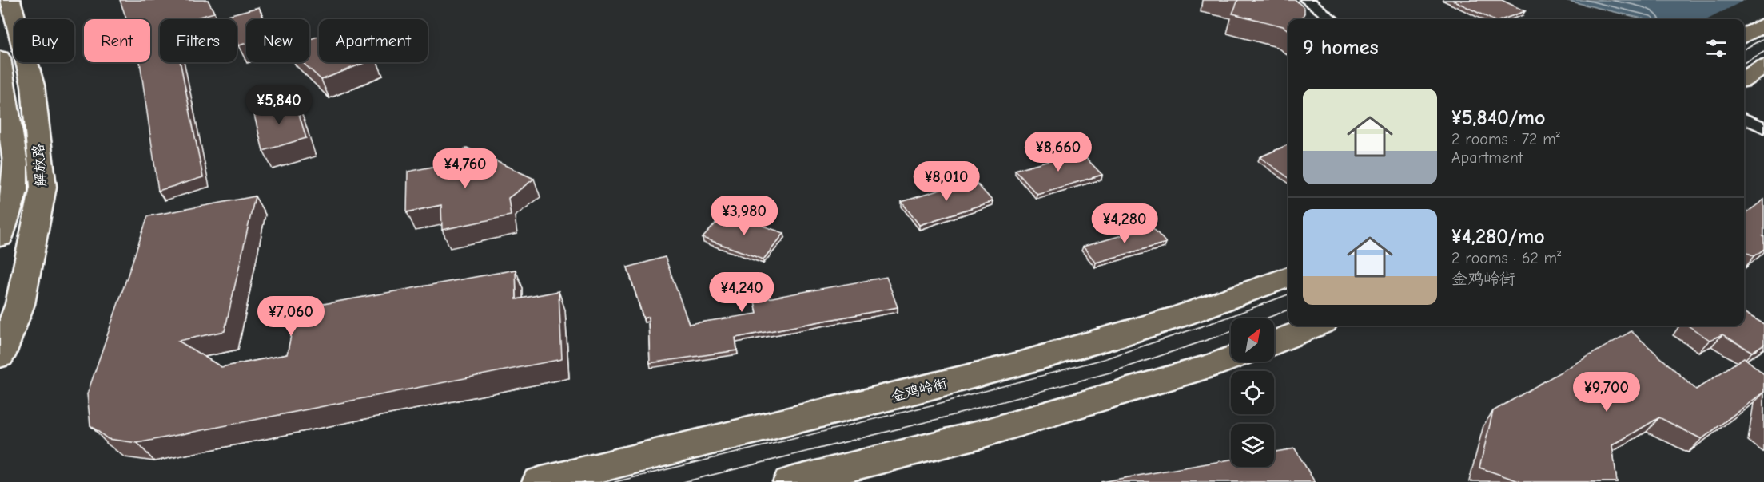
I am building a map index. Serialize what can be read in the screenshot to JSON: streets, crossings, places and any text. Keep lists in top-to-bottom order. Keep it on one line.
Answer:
{"streets":{"main road":["解放路","金鸡岭街"]},"north":"top right","page":{"chip":["Buy","Rent","Filters","New","Apartment"],"heading":"9 homes","list":[{"name":"¥5,840/mo","note":"2 rooms · 72 m² · Apartment"},{"name":"¥4,280/mo","note":"2 rooms · 62 m² · 金鸡岭街"}],"price":["¥5,840","¥8,660","¥4,760","¥8,010","¥3,980","¥4,280","¥4,240","¥7,060","¥9,700"]}}
